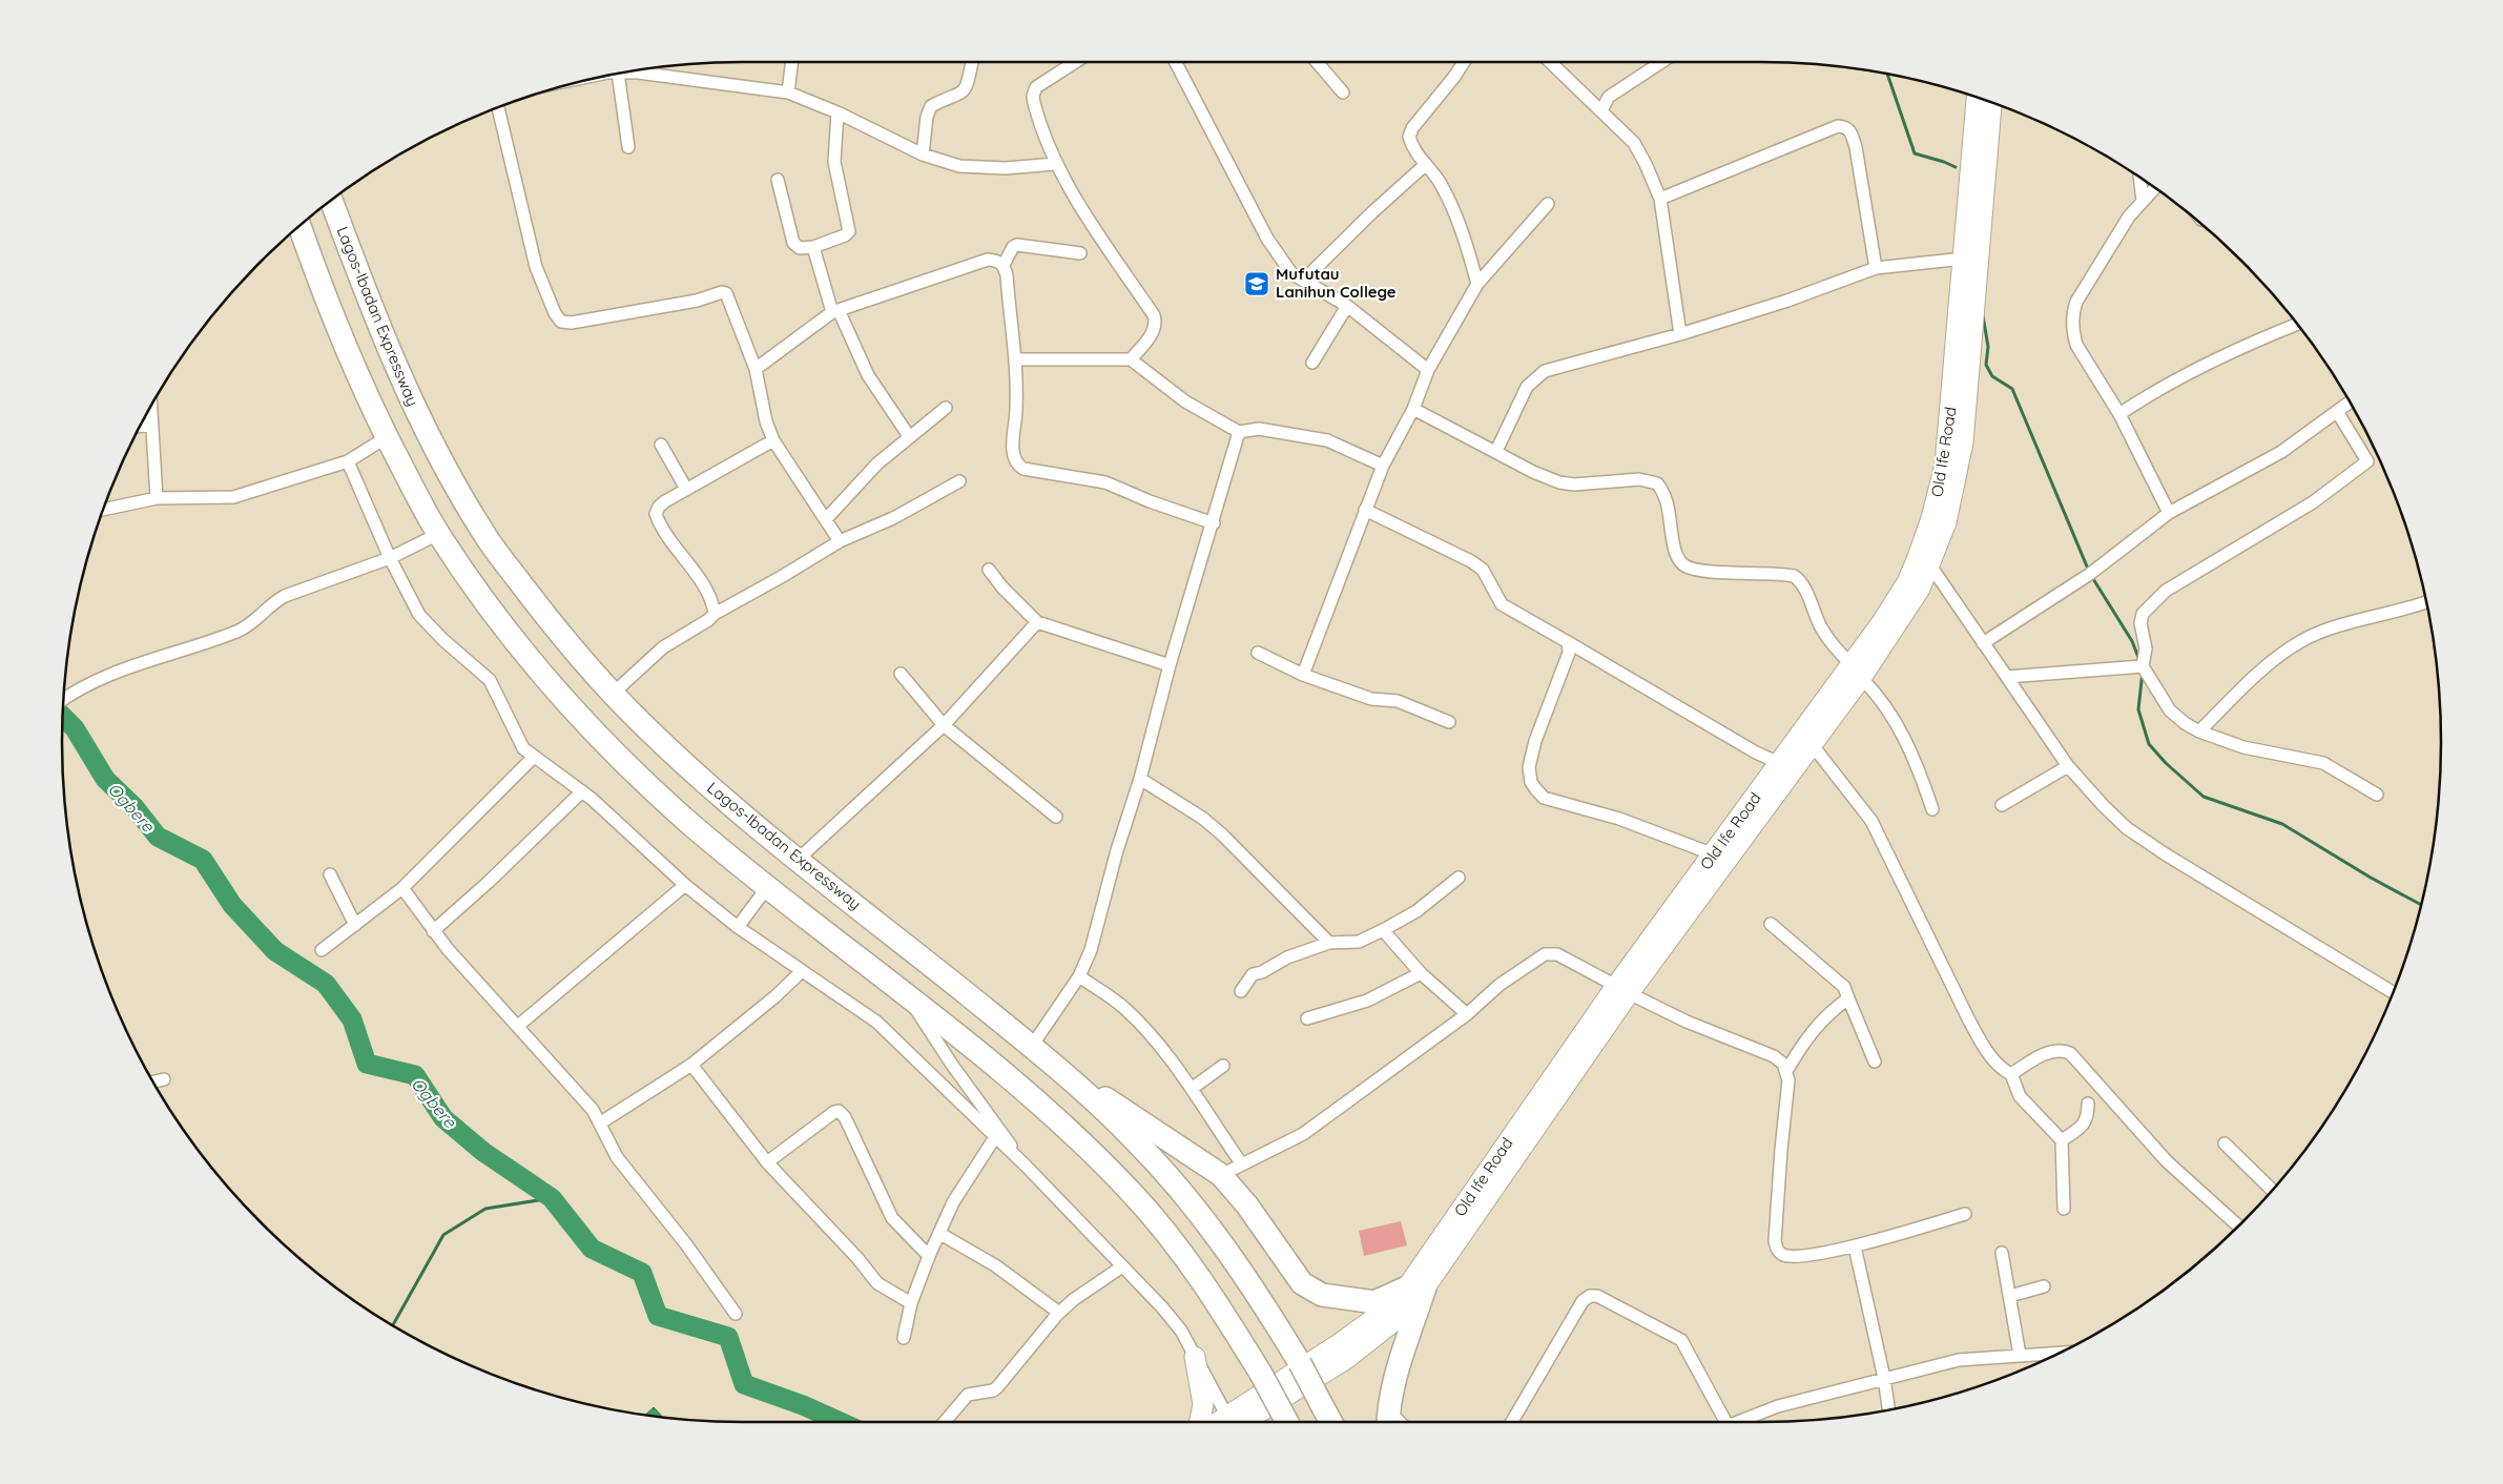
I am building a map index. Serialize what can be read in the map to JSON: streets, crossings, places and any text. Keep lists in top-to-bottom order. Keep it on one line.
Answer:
{"streets":{"highway":["Lagos-Ibadan Expressway"],"main road":["Old Ife Road"]},"water":["Ogbere"],"places":{"school or university":["Mufutau Lanihun College"]}}
